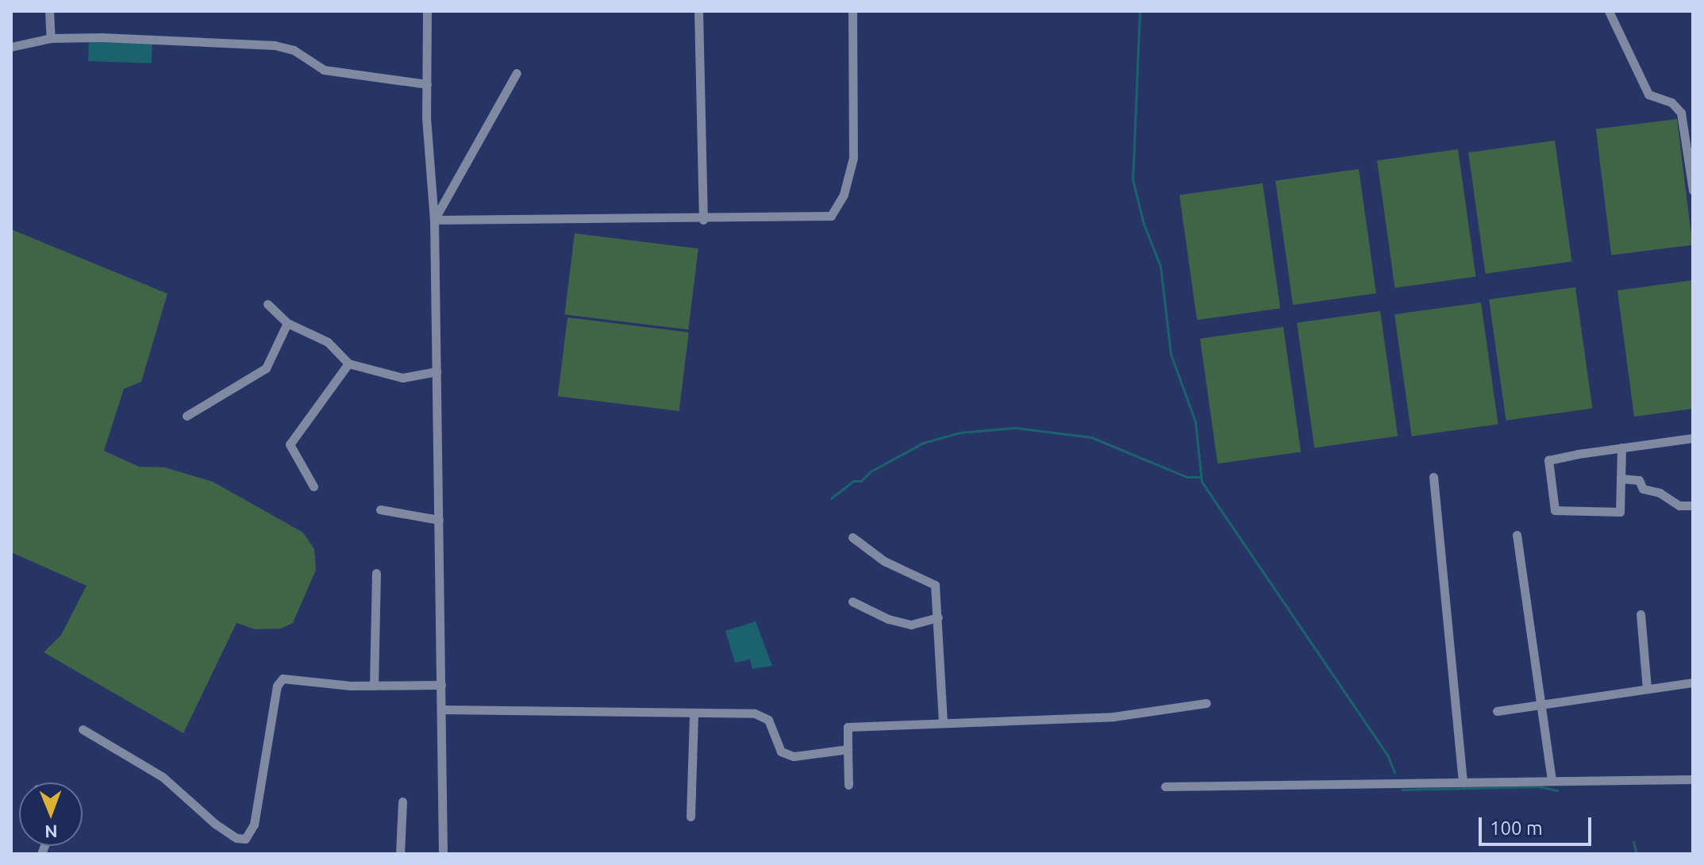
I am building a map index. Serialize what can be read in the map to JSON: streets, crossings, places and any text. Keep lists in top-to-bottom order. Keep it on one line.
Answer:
{"scale_bar":"100 m","north":"bottom"}
